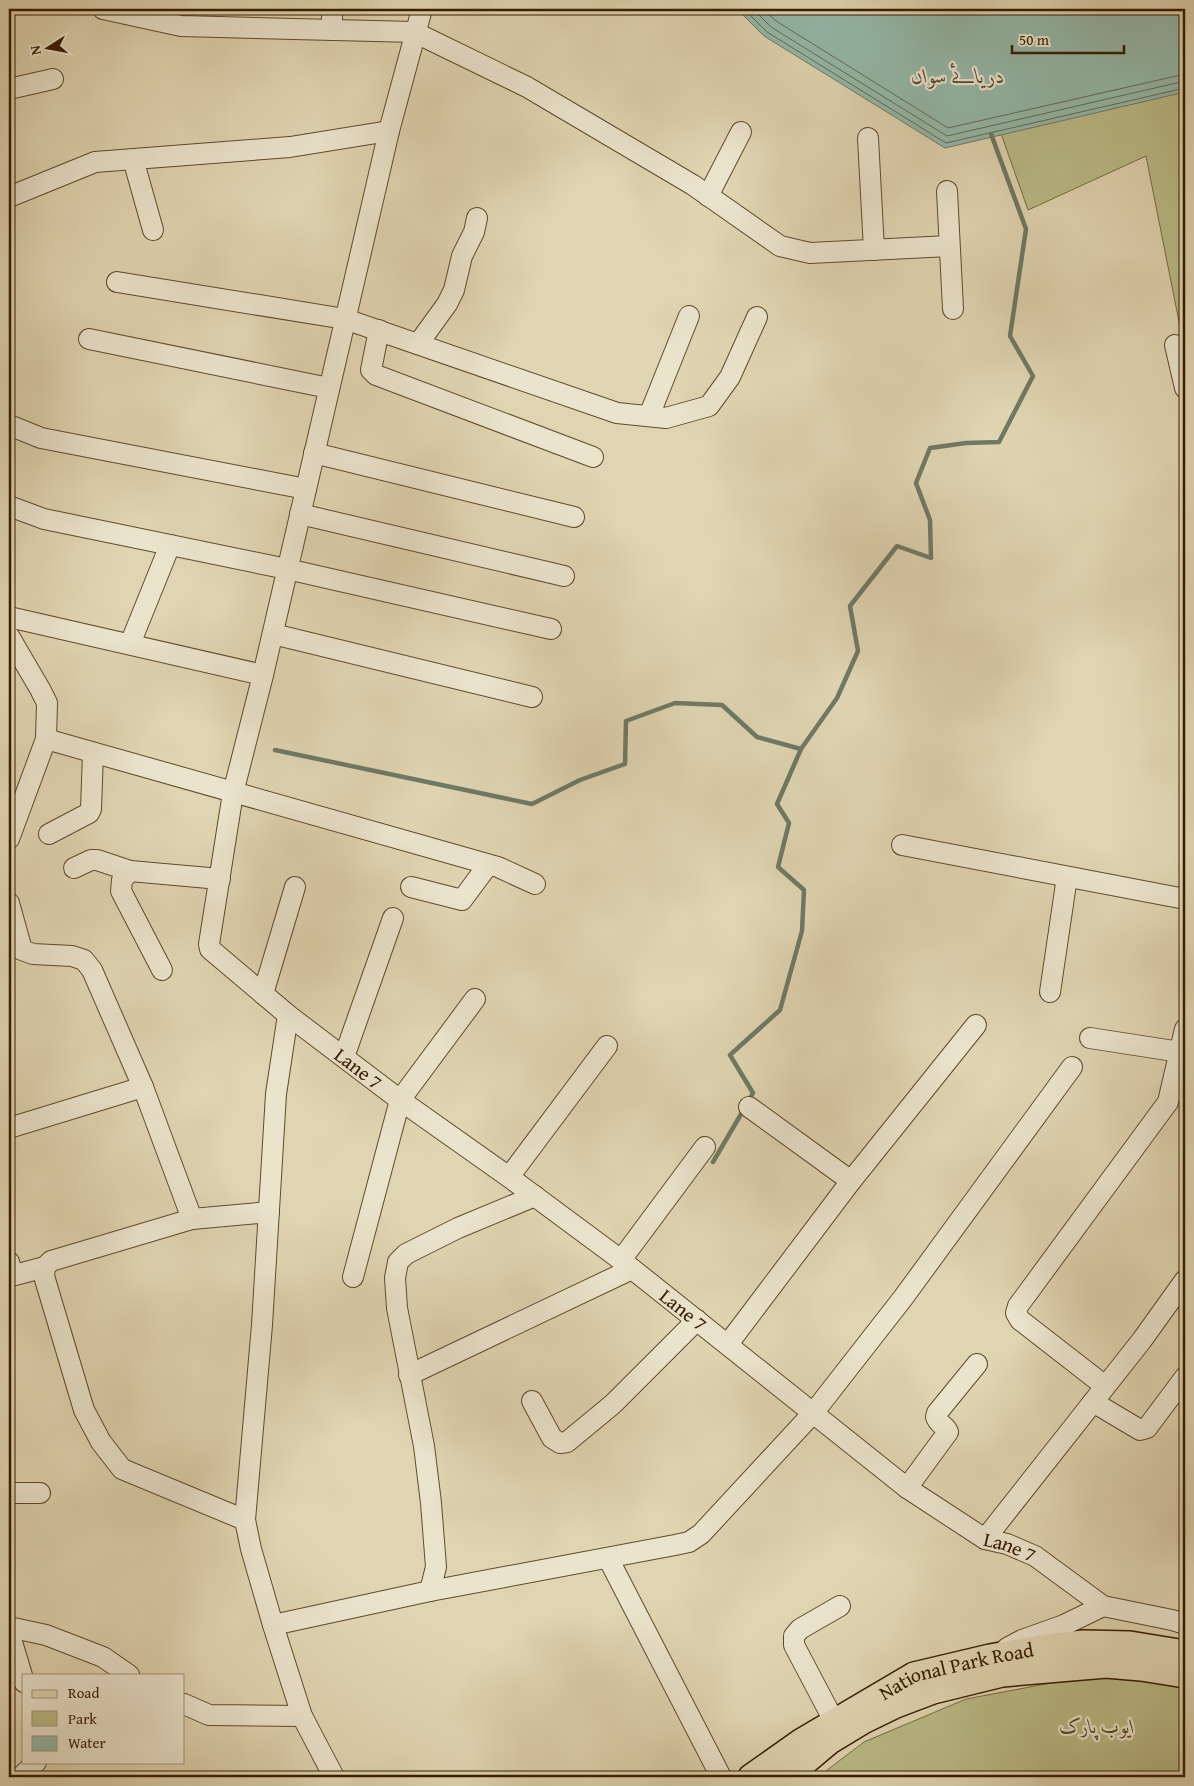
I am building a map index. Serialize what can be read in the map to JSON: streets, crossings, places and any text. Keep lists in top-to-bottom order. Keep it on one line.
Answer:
{"streets":{"main road":["National Park Road"],"street":["Lane 7"]},"water":["دریائے سواں"],"parks":["ایوب پارک"],"legend":["Road","Park","Water"],"scale_bar":"50 m","north":"left"}
